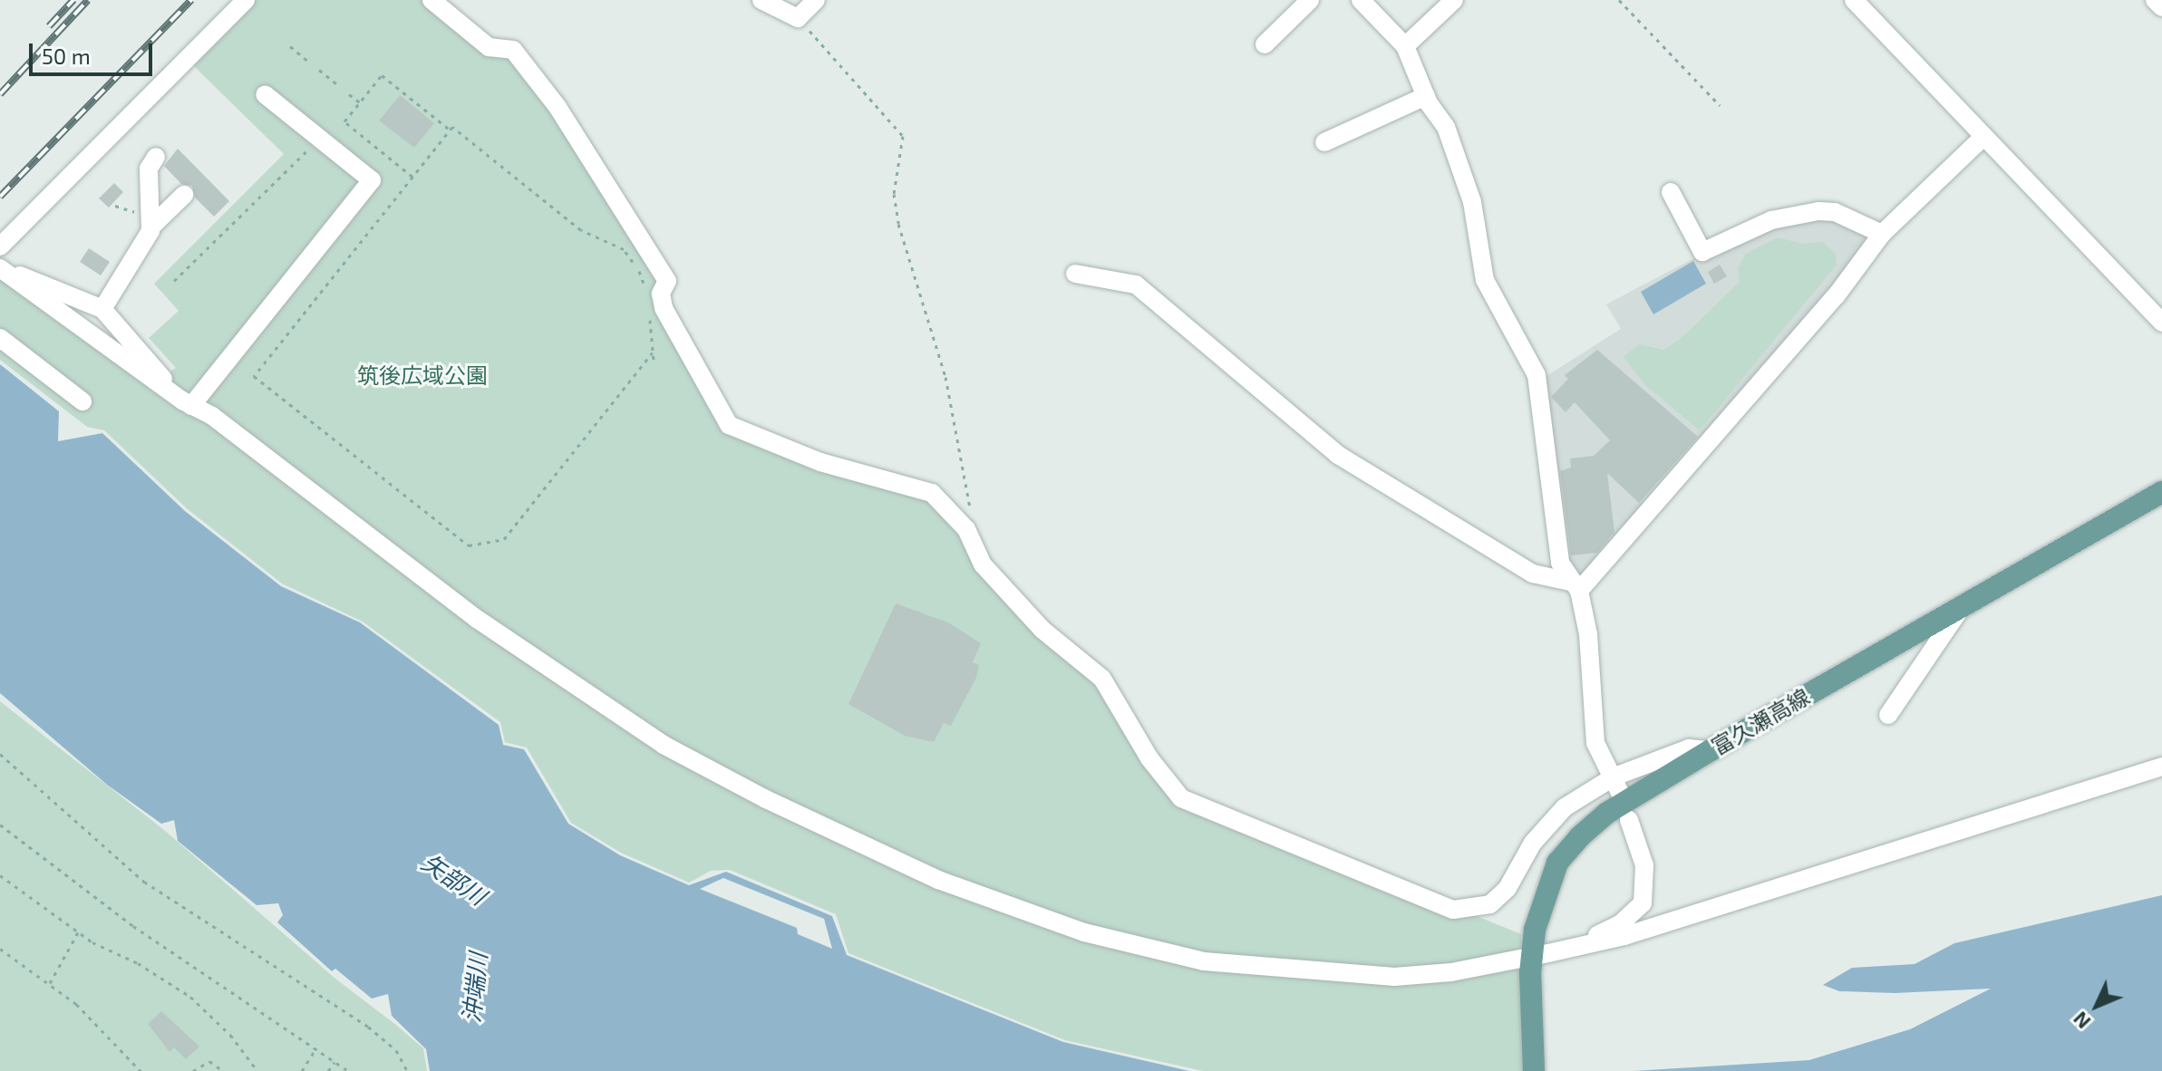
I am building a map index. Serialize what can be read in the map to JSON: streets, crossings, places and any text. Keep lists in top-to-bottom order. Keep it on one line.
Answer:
{"streets":{"main road":["富久瀬高線"]},"water":["矢部川","沖端川"],"parks":["筑後広域公園"],"scale_bar":"50 m","north":"bottom left"}
